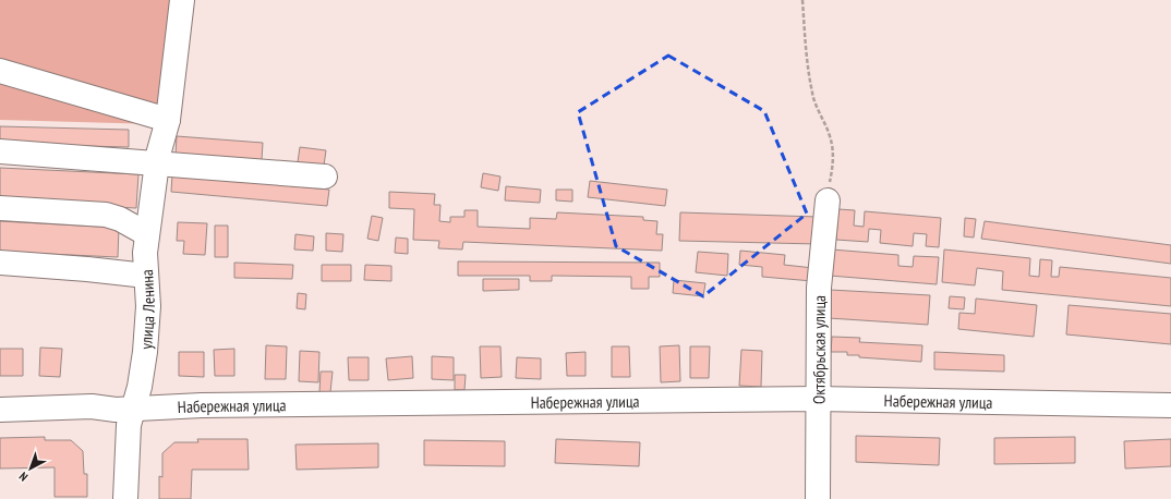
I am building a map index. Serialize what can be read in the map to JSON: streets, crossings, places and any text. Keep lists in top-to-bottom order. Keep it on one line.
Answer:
{"streets":{"street":["улица Ленина","Октябрьская улица","Набережная улица"]},"crossings":[["улица Ленина","Набережная улица"],["Октябрьская улица","Набережная улица"]],"north":"bottom left"}
